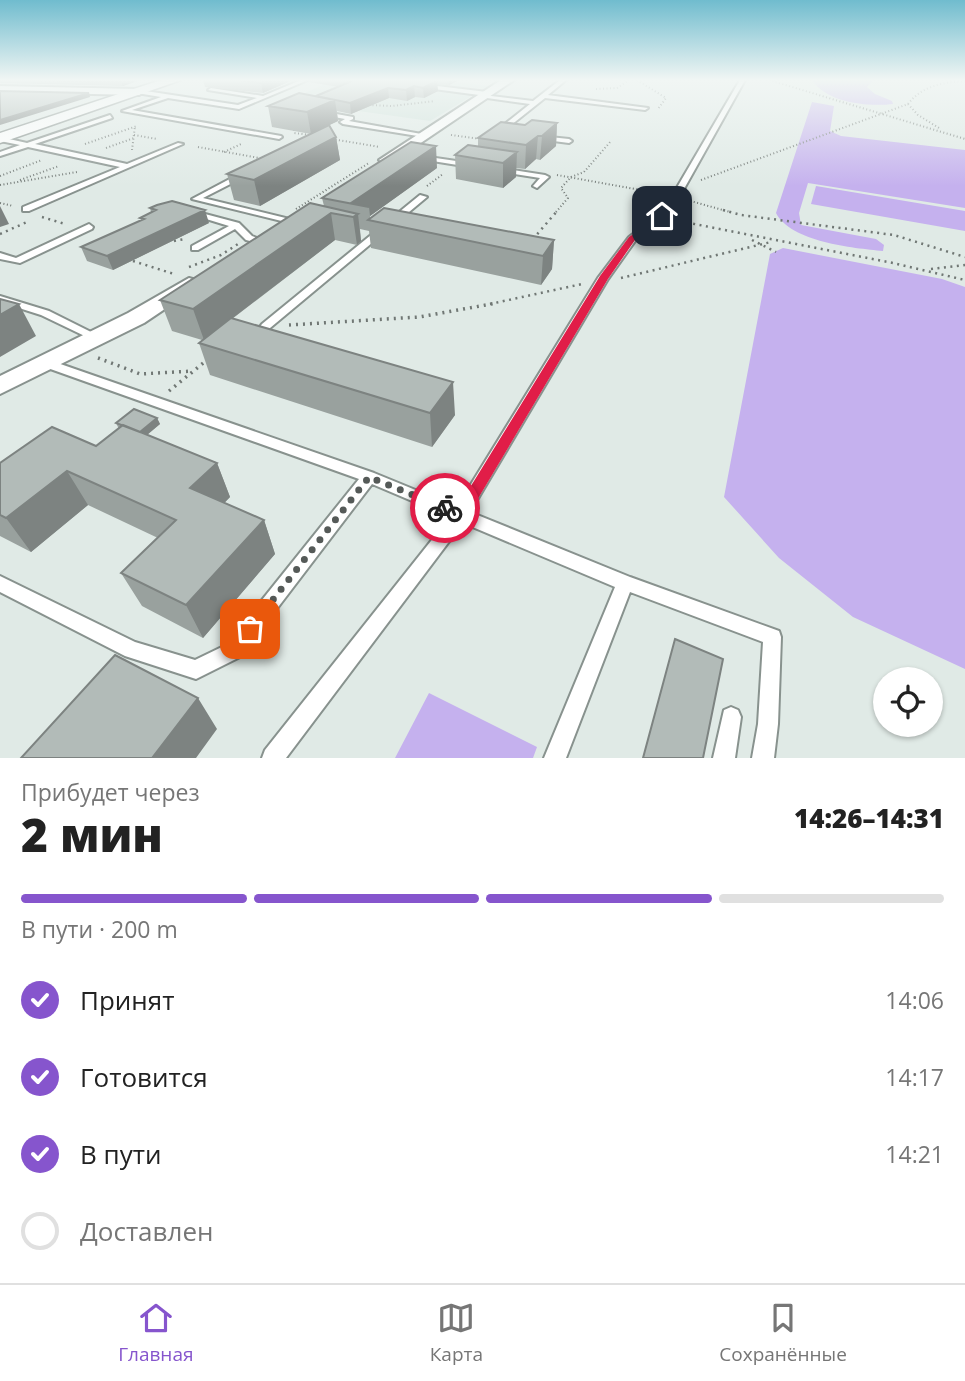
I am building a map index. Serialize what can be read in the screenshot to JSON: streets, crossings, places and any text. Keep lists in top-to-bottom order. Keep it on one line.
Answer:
{"page":{"heading":["2 мин","Прибудет через","14:26–14:31"],"bar":"В пути · 200 m","list":[["Принят","14:06"],["Готовится","14:17"],["В пути","14:21"],"Доставлен"],"tabs":["Главная","Карта","Сохранённые"]}}
